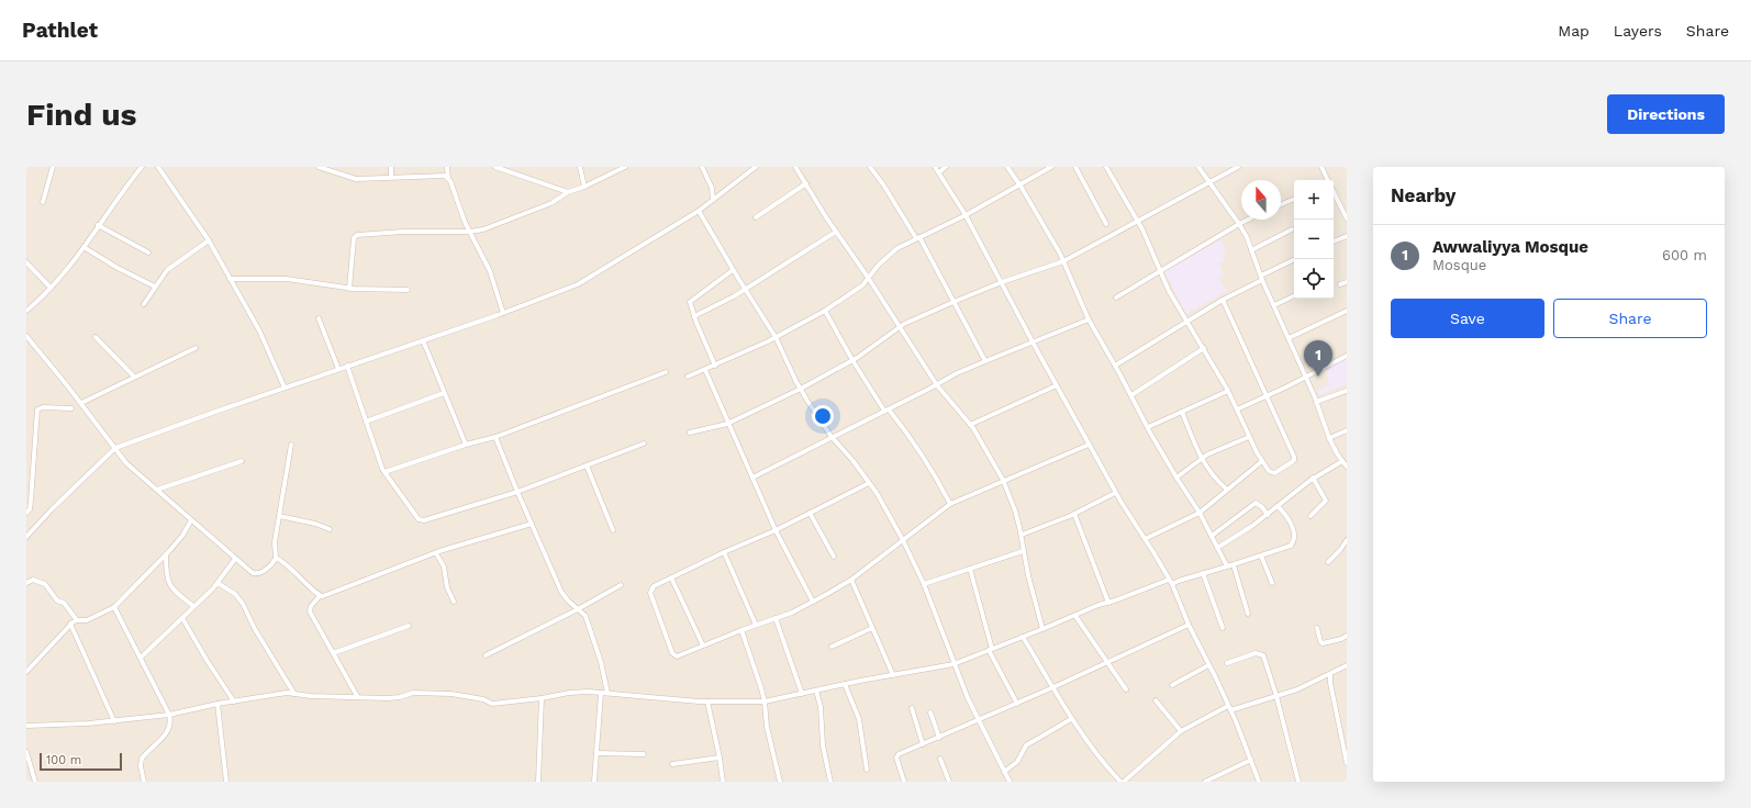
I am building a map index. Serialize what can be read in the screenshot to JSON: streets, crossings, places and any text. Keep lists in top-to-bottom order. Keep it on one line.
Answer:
{"scale_bar":"100 m","north":"top","page":{"header":"Pathlet","nav":["Map","Layers","Share"],"buttons":["Directions",["Save","Share"]],"title":"Find us","heading":"Nearby","map_buttons":["+","−"],"list":[{"mark":"1","name":"Awwaliyya Mosque","note":"Mosque","value":"600 m"}],"pins":"1","scale":"100 m"}}
